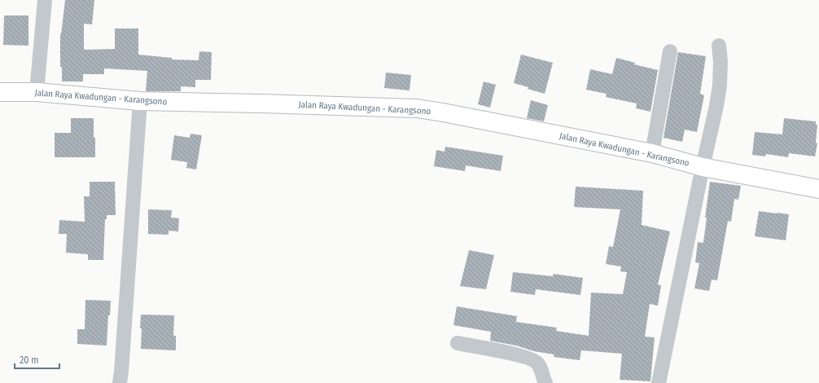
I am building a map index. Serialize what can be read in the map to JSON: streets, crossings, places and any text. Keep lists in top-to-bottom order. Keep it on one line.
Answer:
{"streets":{"main road":["Jalan Raya Kwadungan - Karangsono"]},"scale_bar":"20 m"}
